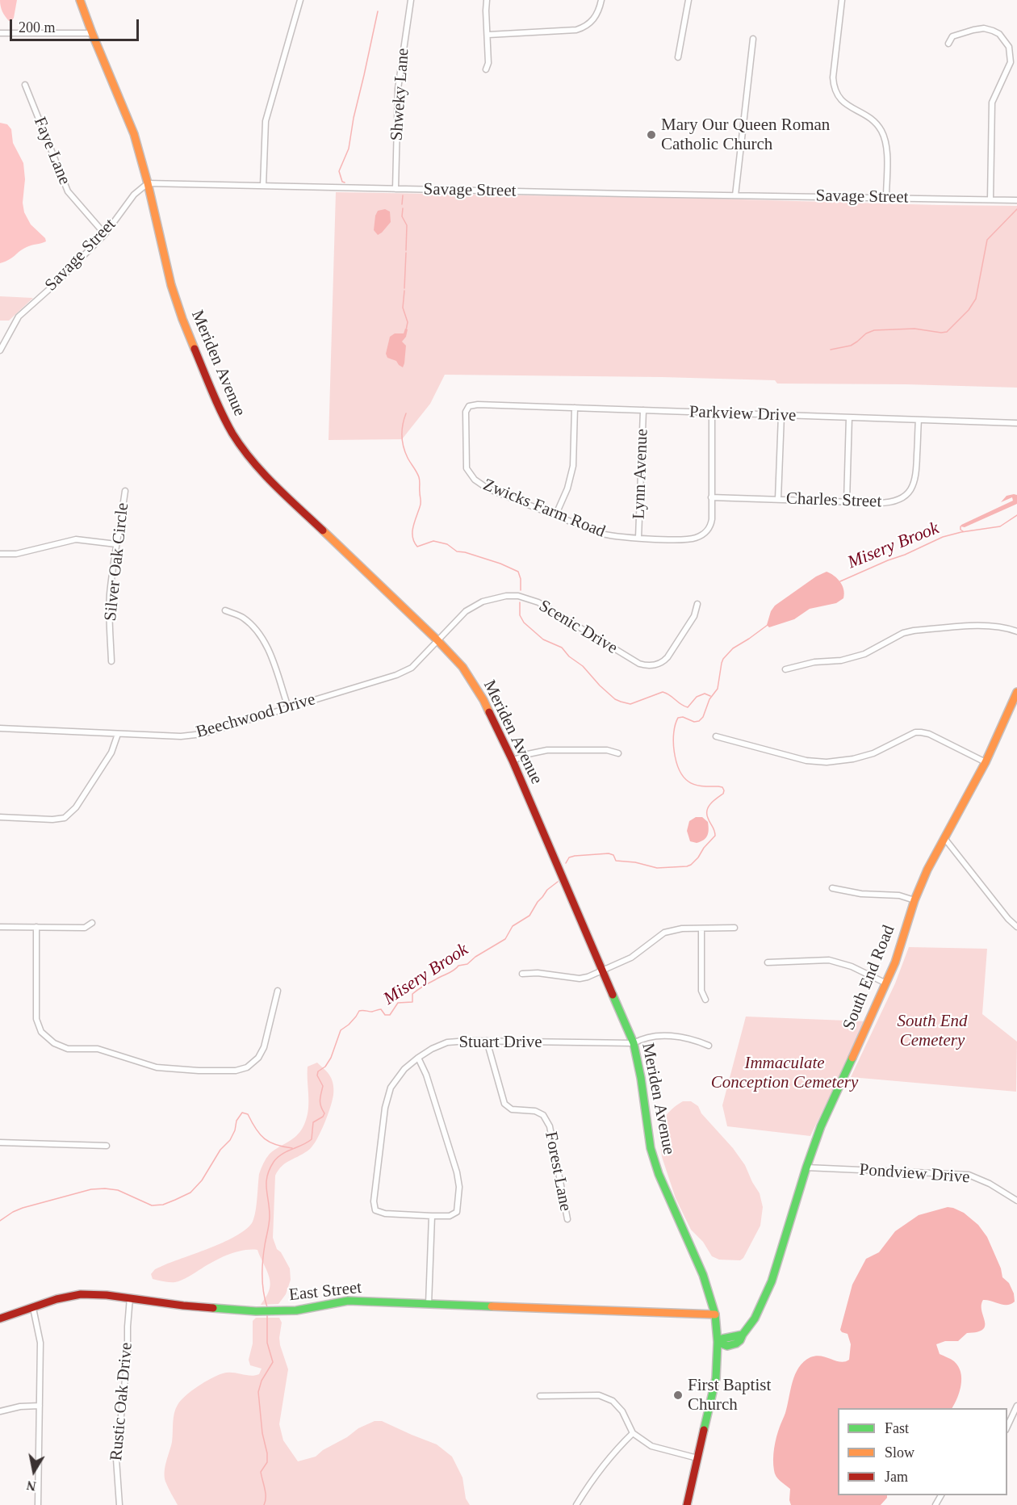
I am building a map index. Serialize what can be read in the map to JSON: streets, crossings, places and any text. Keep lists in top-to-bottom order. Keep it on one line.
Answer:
{"streets":{"main road":["Meriden Avenue","South End Road","East Street"],"street":["Shweky Lane","Faye Lane","Savage Street","Parkview Drive","Lynn Avenue","Charles Street","Zwicks Farm Road","Silver Oak Circle","Scenic Drive","Beechwood Drive","Stuart Drive","Forest Lane","Pondview Drive","Rustic Oak Drive"]},"crossings":[["Shweky Lane","Savage Street"],["Faye Lane","Savage Street"],["Savage Street","Meriden Avenue"],["Meriden Avenue","Scenic Drive"],["Meriden Avenue","Beechwood Drive"],["Meriden Avenue","South End Road"],["Meriden Avenue","Stuart Drive"],["Meriden Avenue","East Street"],["Parkview Drive","Lynn Avenue"],["Parkview Drive","Charles Street"],["Parkview Drive","Zwicks Farm Road"],["Lynn Avenue","Zwicks Farm Road"],["Charles Street","Zwicks Farm Road"],["Scenic Drive","Beechwood Drive"],["South End Road","Pondview Drive"],["Stuart Drive","Forest Lane"],["East Street","Rustic Oak Drive"]],"water":["Misery Brook"],"parks":["South End Cemetery","Immaculate Conception Cemetery"],"places":["Mary Our Queen Roman Catholic Church","First Baptist Church"],"legend":["Fast","Slow","Jam"],"scale_bar":"200 m","north":"bottom"}
